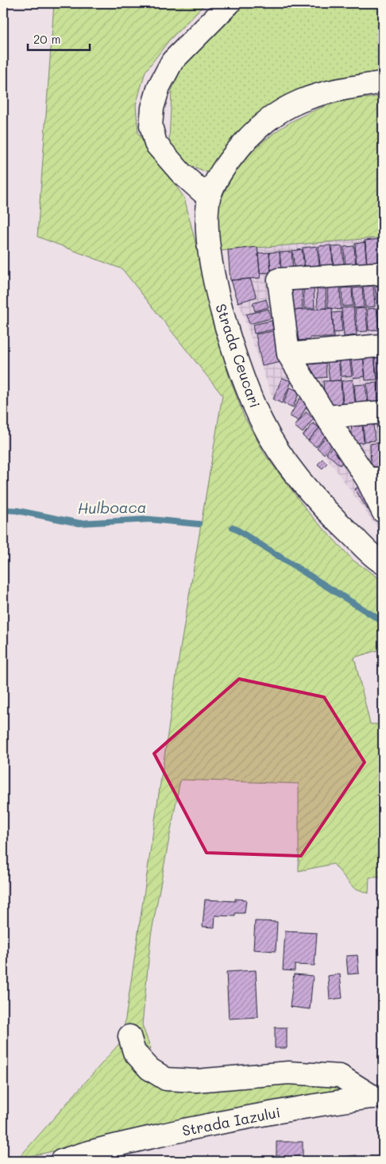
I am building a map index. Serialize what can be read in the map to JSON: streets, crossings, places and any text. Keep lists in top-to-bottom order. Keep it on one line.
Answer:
{"streets":{"street":["Strada Ceucari","Strada Iazului"]},"water":["Hulboaca"],"scale_bar":"20 m"}
